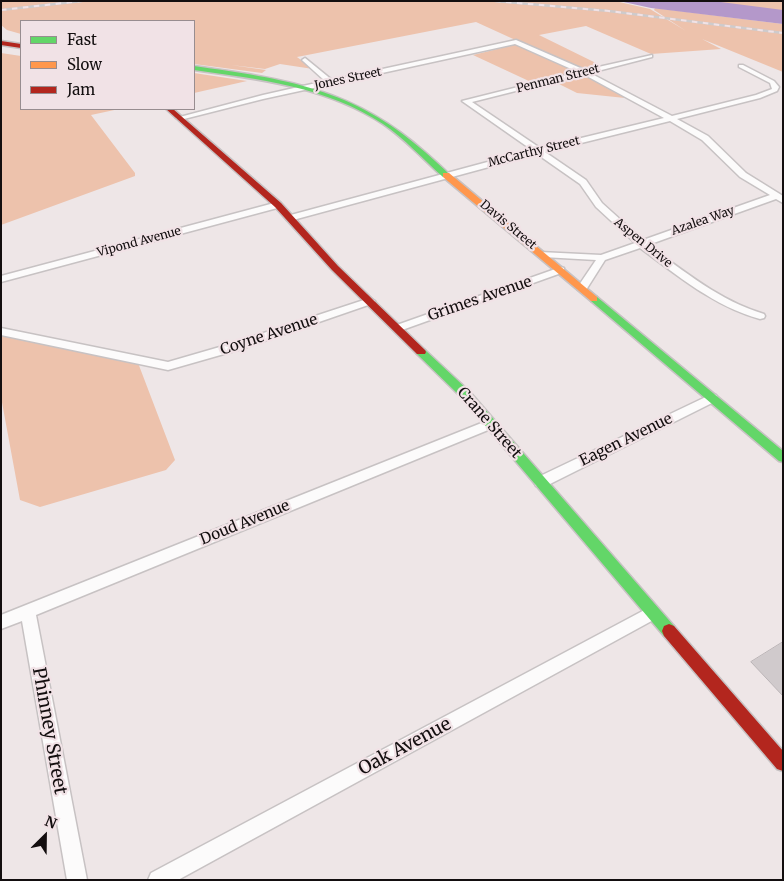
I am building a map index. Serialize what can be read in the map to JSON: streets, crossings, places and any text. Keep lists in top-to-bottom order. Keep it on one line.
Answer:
{"streets":{"main road":["Davis Street","Crane Street"],"street":["Jones Street","Penman Street","McCarthy Street","Azalea Way","Vipond Avenue","Aspen Drive","Grimes Avenue","Coyne Avenue","Eagen Avenue","Doud Avenue","Phinney Street","Oak Avenue"]},"crossings":[["Jones Street","Penman Street"],["Jones Street","Davis Street"],["Jones Street","Crane Street"],["Penman Street","Aspen Drive"],["McCarthy Street","Davis Street"],["McCarthy Street","Aspen Drive"],["McCarthy Street","Crane Street"],["Azalea Way","Davis Street"],["Azalea Way","Aspen Drive"],["Davis Street","Grimes Avenue"],["Davis Street","Eagen Avenue"],["Vipond Avenue","Crane Street"],["Grimes Avenue","Crane Street"],["Coyne Avenue","Crane Street"],["Crane Street","Eagen Avenue"],["Crane Street","Doud Avenue"],["Crane Street","Oak Avenue"],["Doud Avenue","Phinney Street"]],"legend":["Fast","Slow","Jam"],"north":"top right"}
